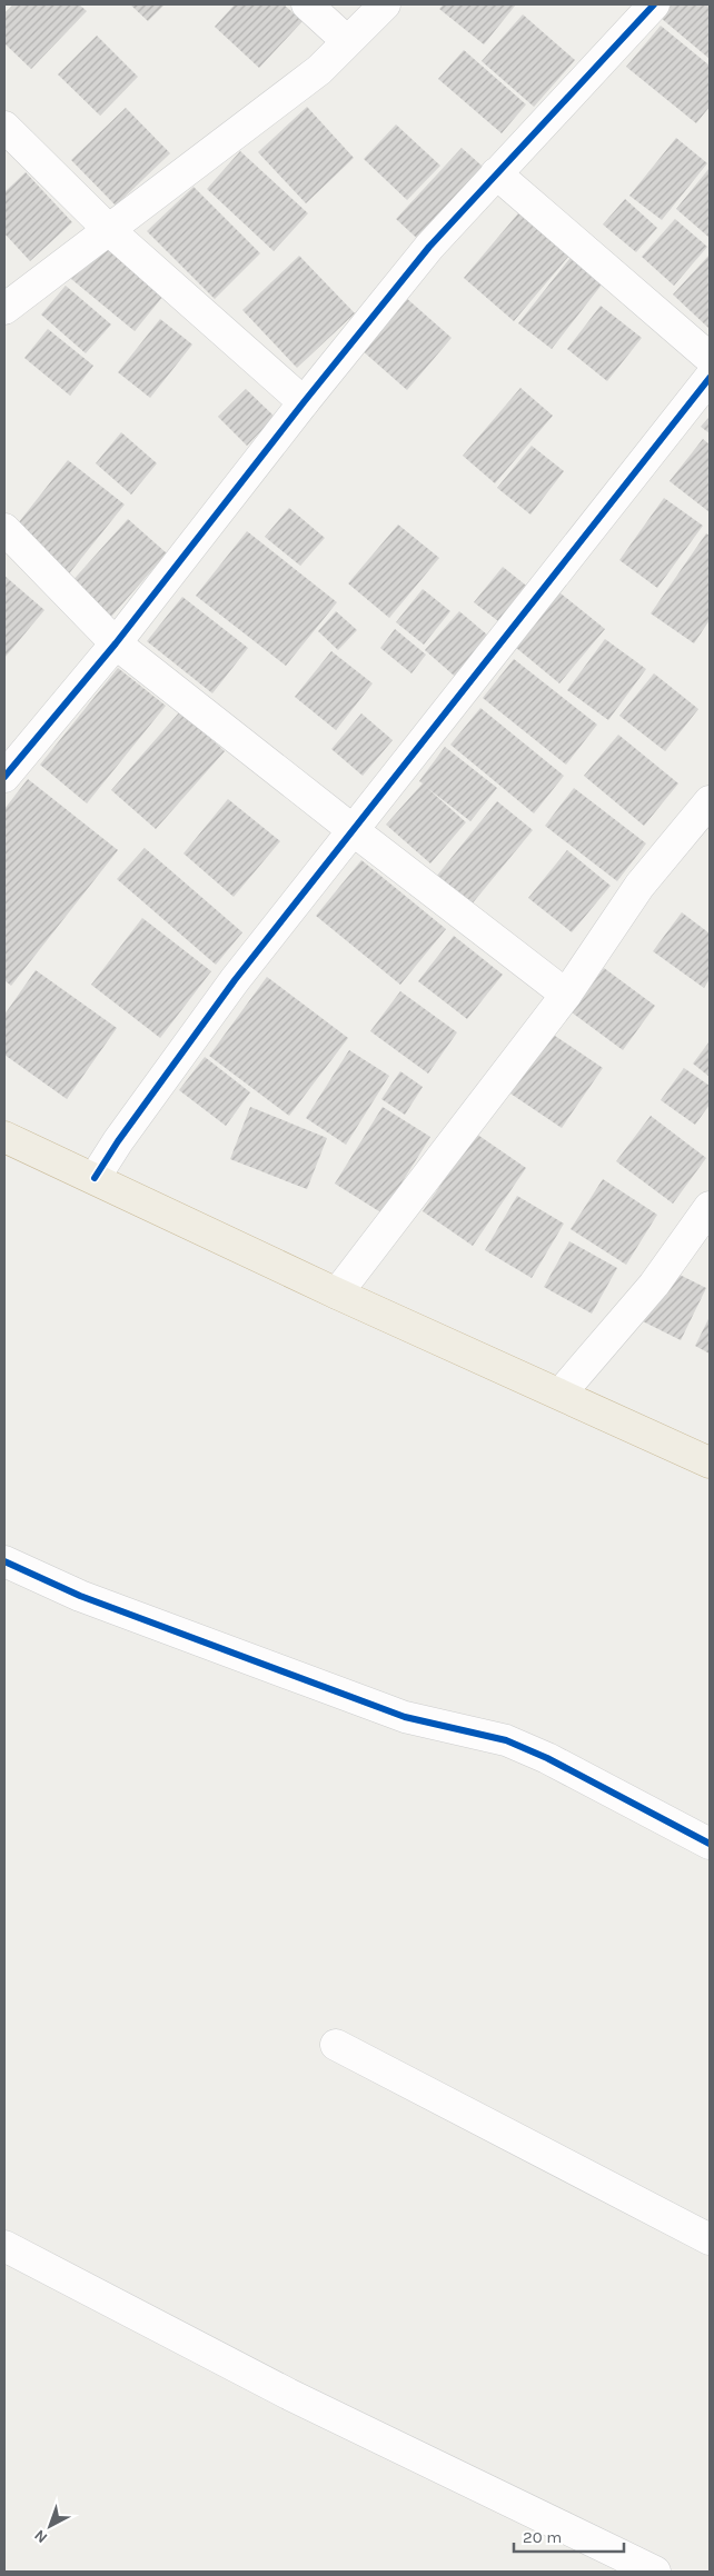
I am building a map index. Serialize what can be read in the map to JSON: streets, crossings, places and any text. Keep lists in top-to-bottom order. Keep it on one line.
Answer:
{"scale_bar":"20 m","north":"bottom left"}
